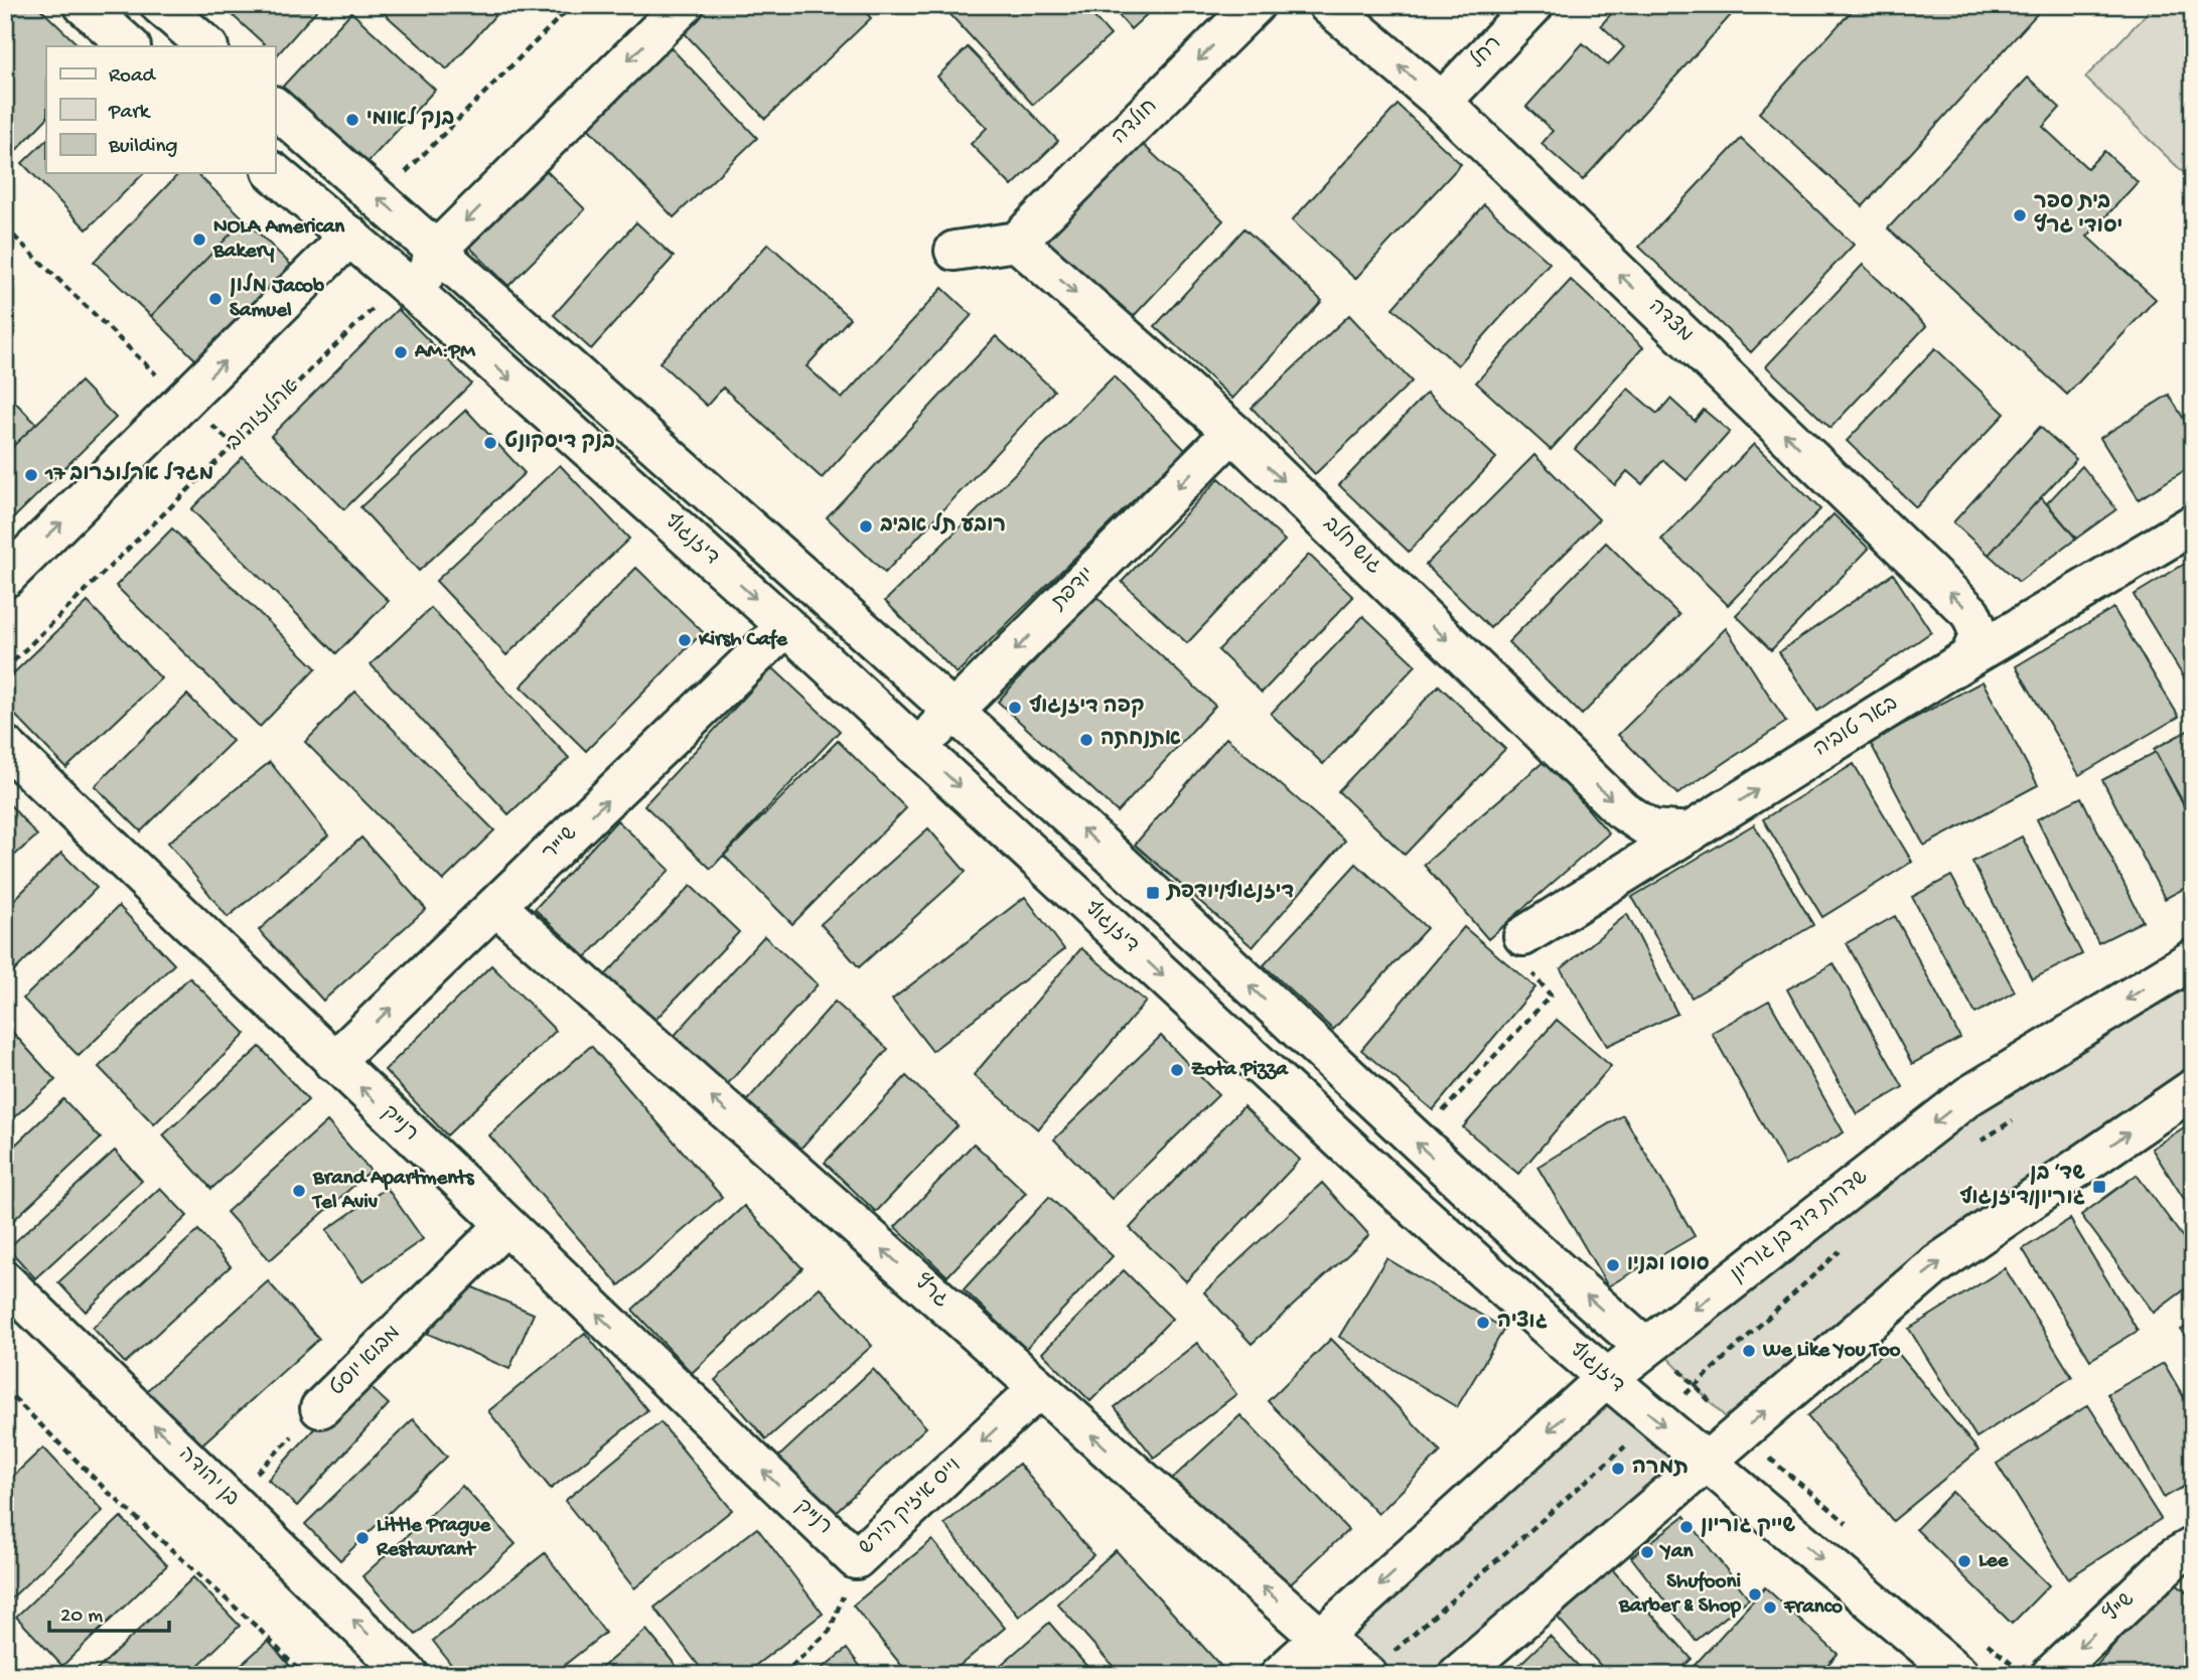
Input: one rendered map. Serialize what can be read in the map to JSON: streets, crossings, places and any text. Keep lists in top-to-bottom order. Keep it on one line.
{"streets":{"street":["רחל","חולדה","מצדה","דיזנגוף","גוש חלב","יודפת","באר טוביה","שי\"ר","רנ\"ק","שדרות דוד בן גוריון","גרץ","מבוא יוסט","בן יהודה","וייס איזיק הירש","ש\"ץ"],"path":["ארלוזורוב"]},"crossings":[["רחל","מצדה"],["חולדה","גוש חלב"],["מצדה","באר טוביה"],["ארלוזורוב","דיזנגוף"],["דיזנגוף","יודפת"],["דיזנגוף","שי\"ר"],["דיזנגוף","שדרות דוד בן גוריון"],["גוש חלב","יודפת"],["גוש חלב","באר טוביה"],["שי\"ר","רנ\"ק"],["שי\"ר","גרץ"],["רנ\"ק","מבוא יוסט"],["רנ\"ק","וייס איזיק הירש"],["שדרות דוד בן גוריון","גרץ"],["גרץ","וייס איזיק הירש"],["מבוא יוסט","בן יהודה"]],"one_way":["חולדה","מצדה","גוש חלב","יודפת","באר טוביה","שי\"ר","רנ\"ק","גרץ","בן יהודה","וייס איזיק הירש","ש\"ץ"],"places":{"other":["בנק לאומי","בית ספר יסודי גרץ","NOLA American Bakery","מלון Jacob Samuel","AM:PM","בנק דיסקונט","מגדל ארלוזרוב 17","רובע תל אביב","Kirsh Cafe","קפה דיזנגוף","אתנחתה","Zota Pizza","Brand Apartments Tel Aviv","סוסו ובניו","גוציה","We Like You Too","תמרה","שייק גוריון","Little Prague Restaurant","Yan","Lee","Shufooni Barber & Shop","Franco"],"transit":["דיזנגוף/יודפת","שד׳ בן גוריון/דיזנגוף"]},"legend":["Road","Park","Building"],"scale_bar":"20 m"}
